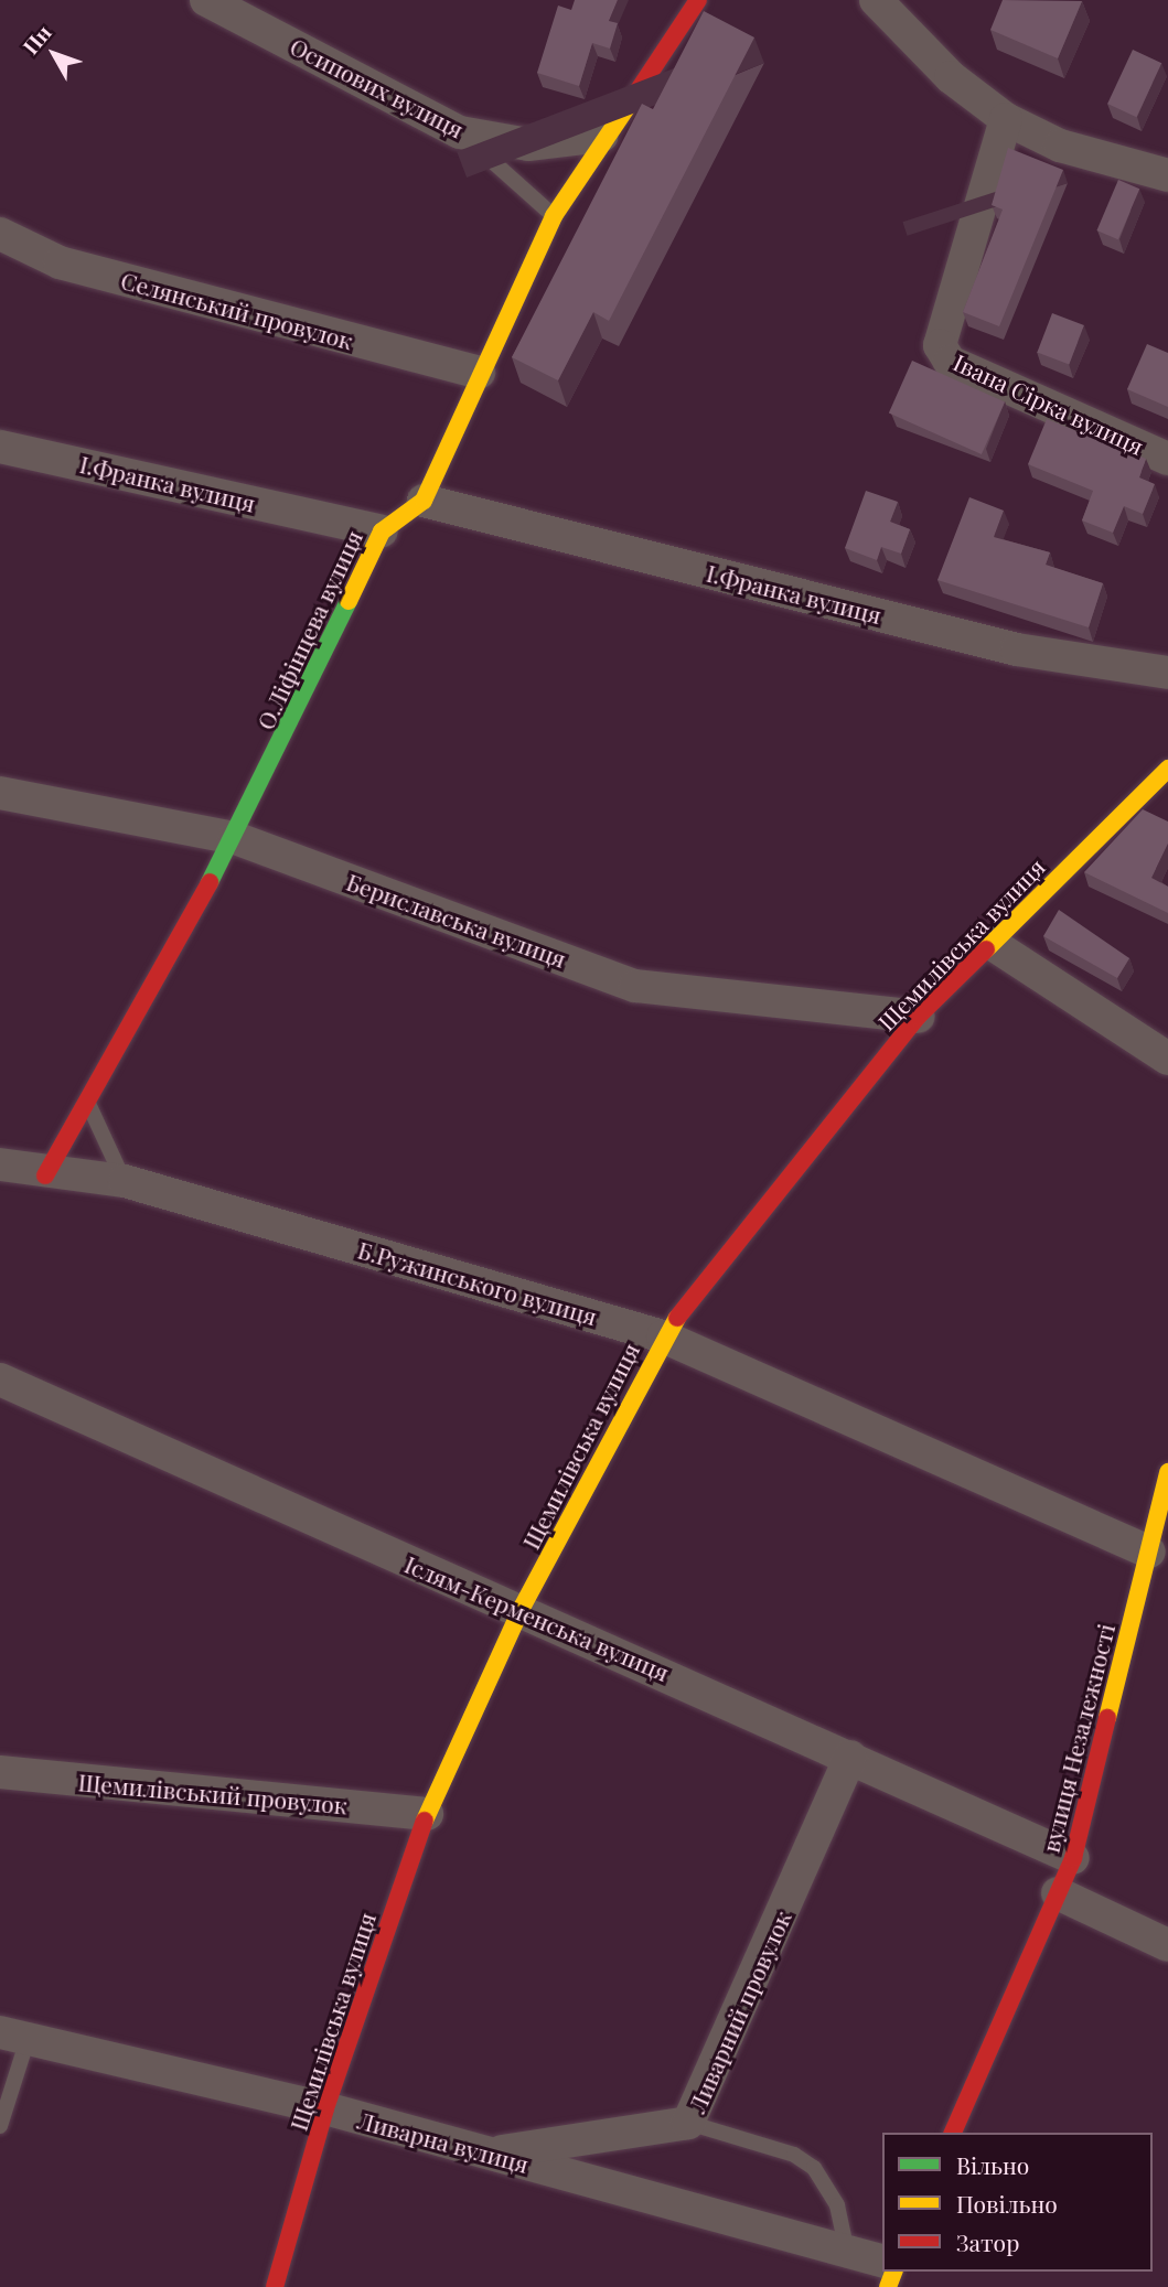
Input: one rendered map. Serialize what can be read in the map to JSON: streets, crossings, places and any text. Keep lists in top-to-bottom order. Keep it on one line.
{"streets":{"street":["Осипових вулиця","Селянський провулок","Івана Сірка вулиця","І.Франка вулиця","О.Ліфінцева вулиця","Бериславська вулиця","Щемилівська вулиця","Б.Ружинського вулиця","Іслям-Керменська вулиця","вулиця Незалежності","Щемилівський провулок","Ливарний провулок","Ливарна вулиця"]},"crossings":[["І.Франка вулиця","О.Ліфінцева вулиця"],["О.Ліфінцева вулиця","Бериславська вулиця"],["О.Ліфінцева вулиця","Б.Ружинського вулиця"],["Бериславська вулиця","Щемилівська вулиця"],["Щемилівська вулиця","Б.Ружинського вулиця"],["Щемилівська вулиця","Іслям-Керменська вулиця"],["Щемилівська вулиця","Щемилівський провулок"],["Щемилівська вулиця","Ливарна вулиця"],["Б.Ружинського вулиця","вулиця Незалежності"],["Іслям-Керменська вулиця","вулиця Незалежності"],["Іслям-Керменська вулиця","Ливарний провулок"],["Ливарний провулок","Ливарна вулиця"]],"legend":["Вільно","Повільно","Затор"],"north":"top left"}
